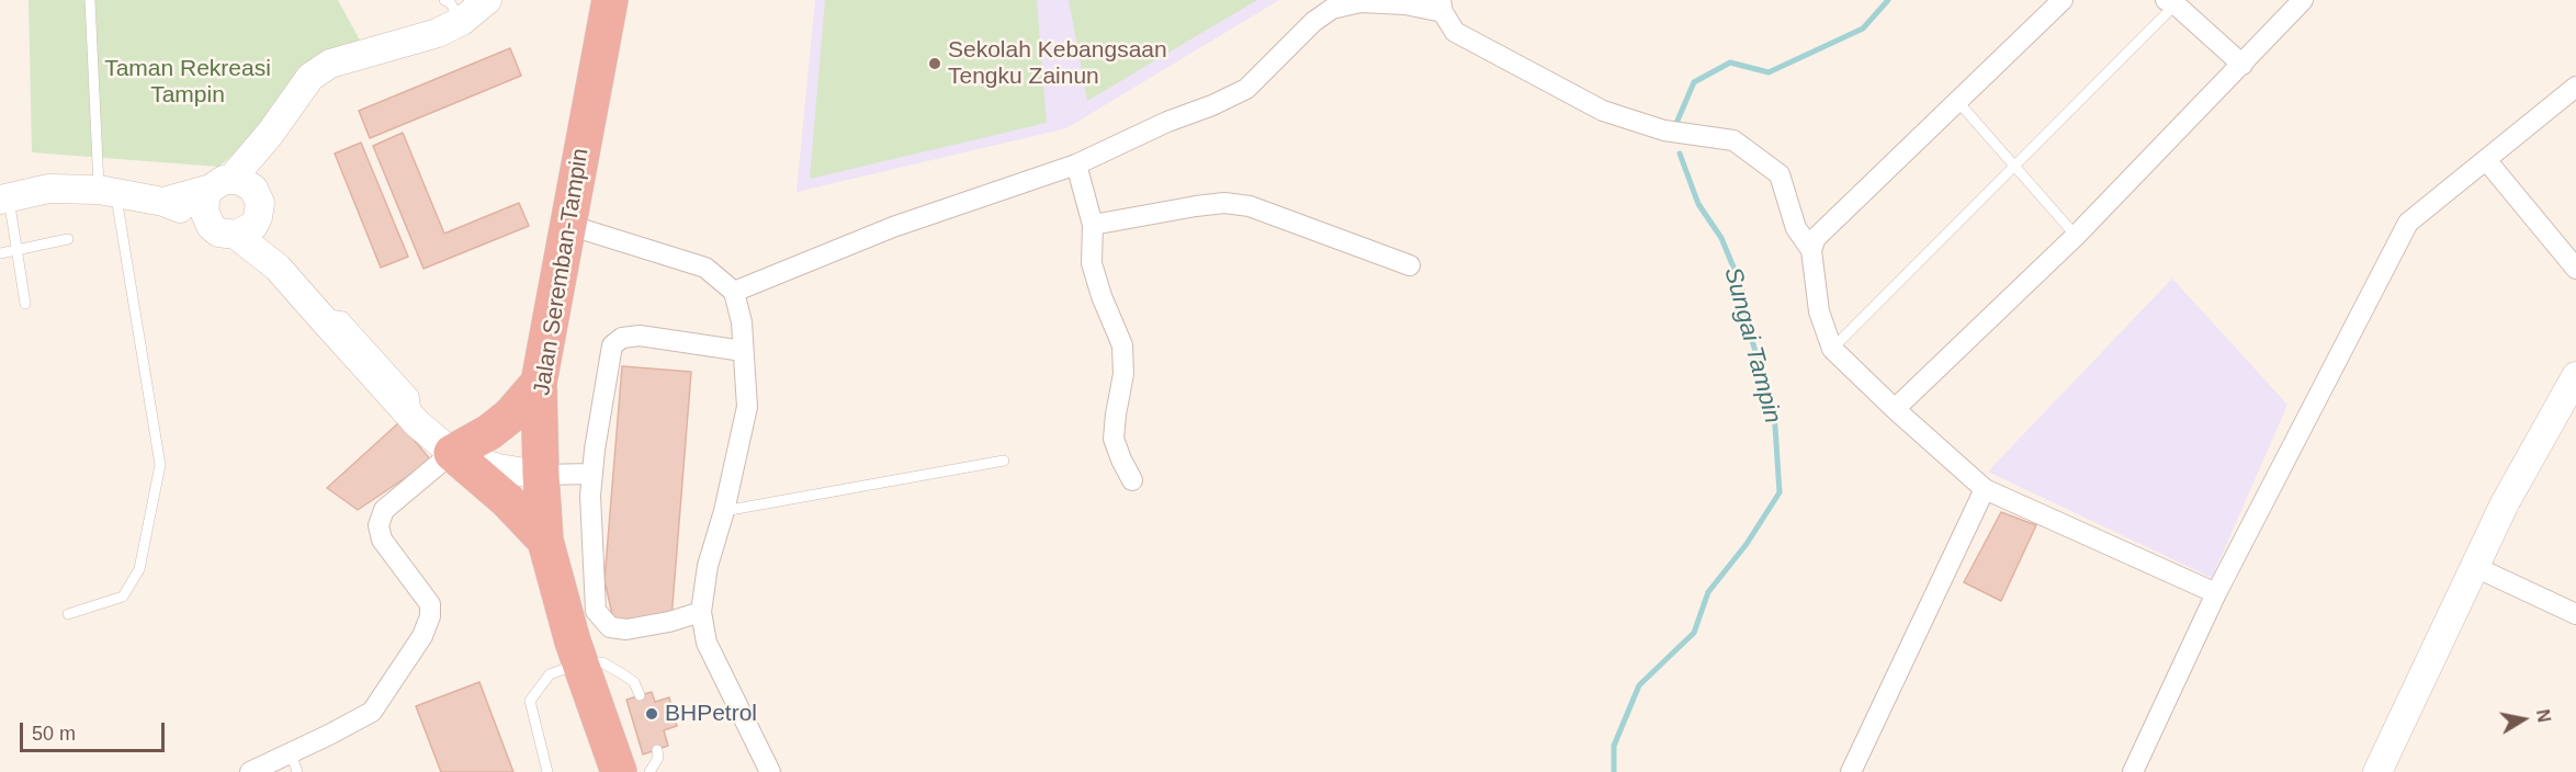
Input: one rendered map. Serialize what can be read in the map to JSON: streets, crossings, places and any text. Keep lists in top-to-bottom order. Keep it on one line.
{"streets":{"highway":["Jalan Seremban-Tampin"]},"water":["Sungai Tampin"],"parks":["Taman Rekreasi Tampin"],"places":["Sekolah Kebangsaan Tengku Zainun","BHPetrol"],"scale_bar":"50 m","north":"right"}
